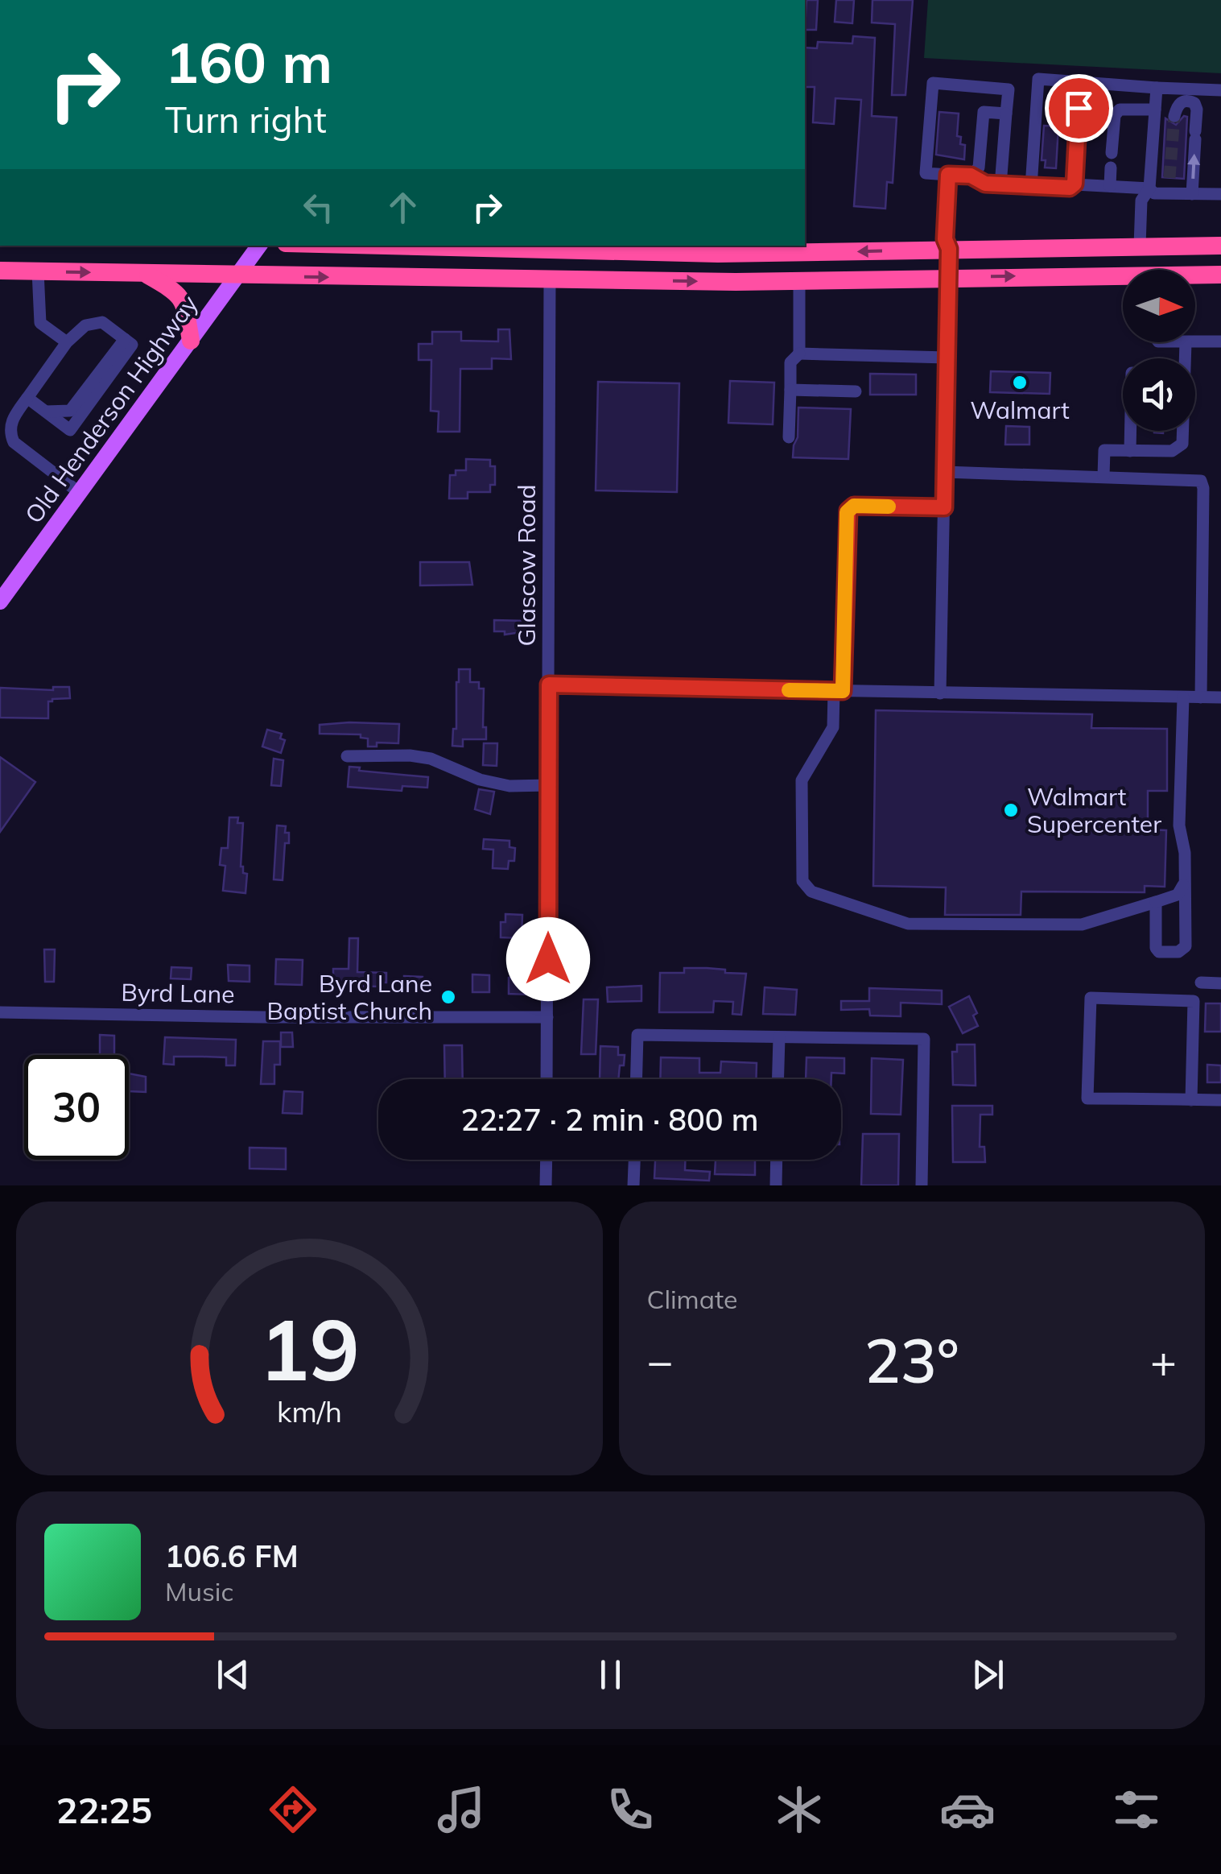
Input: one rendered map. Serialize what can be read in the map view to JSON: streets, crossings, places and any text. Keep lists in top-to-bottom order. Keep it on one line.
{"streets":{"main road":["Old Henderson Highway"],"street":["Glascow Road","Byrd Lane"]},"crossings":[["Glascow Road","Byrd Lane"]],"places":["Walmart","Walmart Supercenter","Byrd Lane Baptist Church"],"north":"right","page":{"turn":["160 m","Turn right"],"limit":"30","trip":"22:27 · 2 min · 800 m","tile":"Climate","heat":["−","23°","+"],"song":["106.6 FM","Music"],"tabs":"22:25","gauge":["19","km/h"]}}
